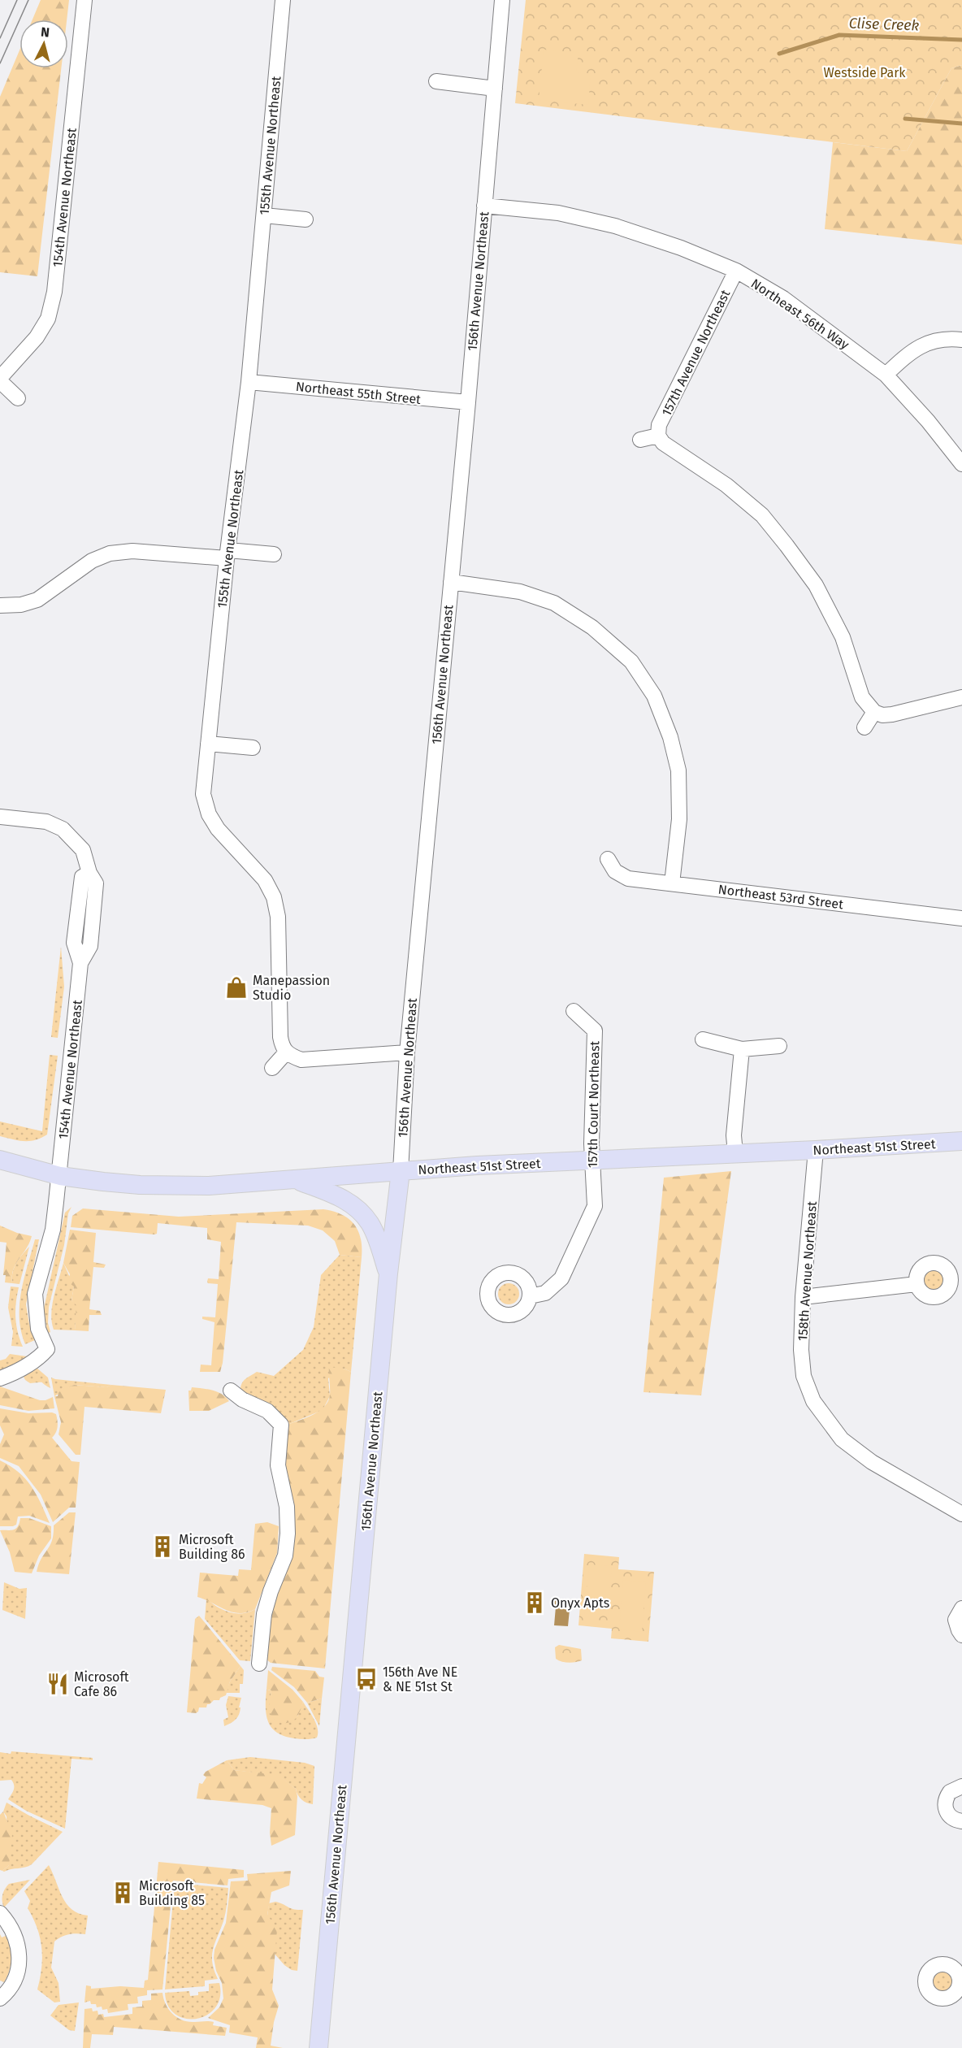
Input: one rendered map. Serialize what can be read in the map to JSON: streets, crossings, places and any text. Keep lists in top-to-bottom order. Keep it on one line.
{"streets":{"main road":["156th Avenue Northeast","Northeast 51st Street"],"street":["155th Avenue Northeast","154th Avenue Northeast","Northeast 56th Way","157th Avenue Northeast","Northeast 55th Street","Northeast 53rd Street","157th Court Northeast","158th Avenue Northeast"]},"crossings":[["155th Avenue Northeast","Northeast 55th Street"],["154th Avenue Northeast","Northeast 51st Street"],["156th Avenue Northeast","Northeast 56th Way"],["156th Avenue Northeast","Northeast 55th Street"],["156th Avenue Northeast","Northeast 51st Street"],["Northeast 56th Way","157th Avenue Northeast"],["157th Court Northeast","Northeast 51st Street"],["Northeast 51st Street","158th Avenue Northeast"]],"water":["Clise Creek"],"parks":["Westside Park"],"places":{"shop":["Manepassion Studio"],"building":["Microsoft Building 86","Onyx Apts","Microsoft Building 85"],"bus stop":["156th Ave NE & NE 51st St"],"restaurant":["Microsoft Cafe 86"]},"north":"top"}
